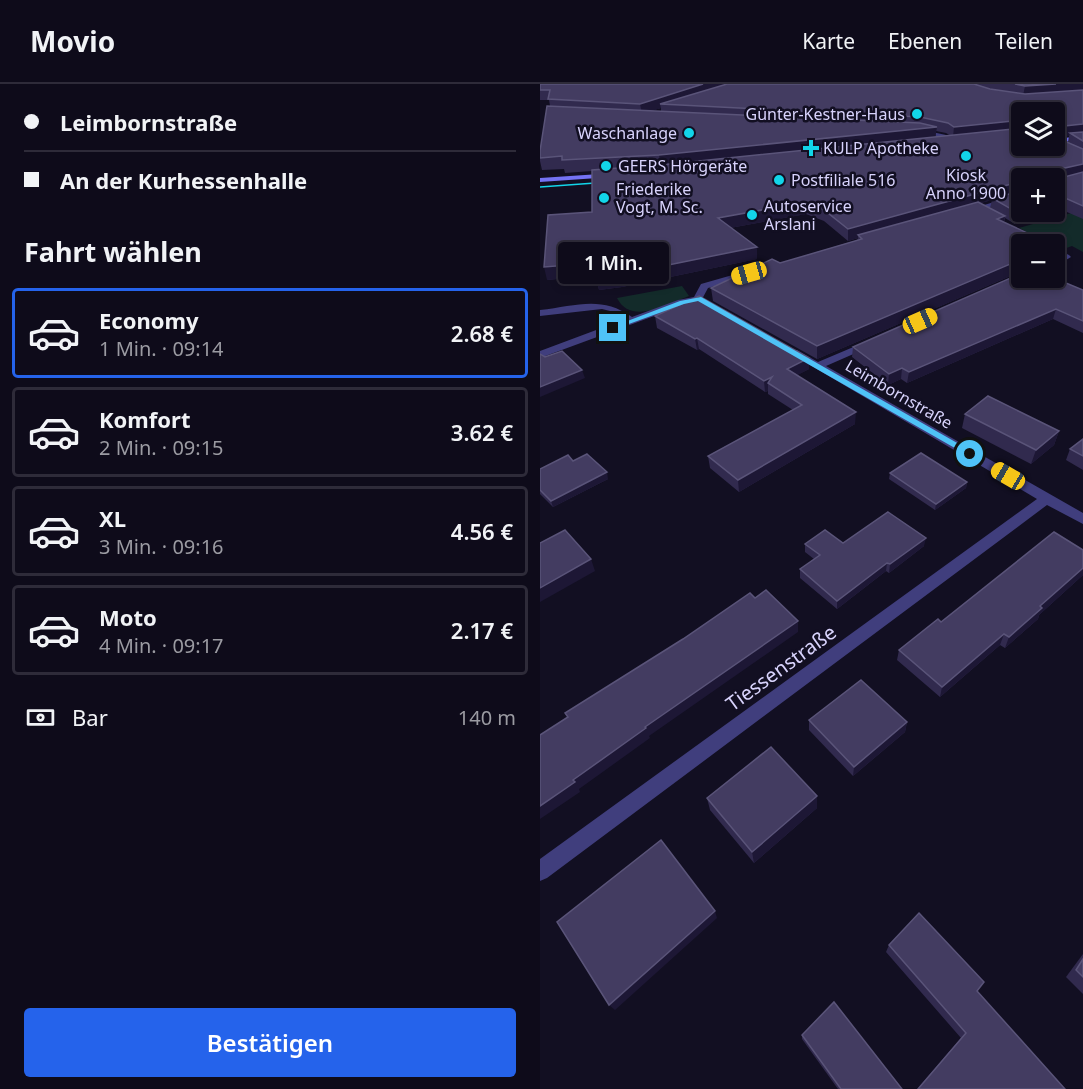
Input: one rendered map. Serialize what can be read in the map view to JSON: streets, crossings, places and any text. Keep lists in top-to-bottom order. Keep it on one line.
{"streets":{"street":["Leimbornstraße","Tiessenstraße"]},"crossings":[["Leimbornstraße","Tiessenstraße"]],"places":{"other":["Günter-Kestner-Haus","Waschanlage","Kiosk Anno 1900","GEERS Hörgeräte","Postfiliale 516","Friederike Vogt, M. Sc.","Autoservice Arslani"],"health":["KULP Apotheke"]},"page":{"header":"Movio","nav":["Karte","Ebenen","Teilen"],"banner":["Leimbornstraße","An der Kurhessenhalle"],"map_buttons":["+","−"],"heading":"Fahrt wählen","bubble":"1 Min.","list":[{"name":"Economy","note":"1 Min. · 09:14","value":"2.68 €"},{"name":"Komfort","note":"2 Min. · 09:15","value":"3.62 €"},{"name":"XL","note":"3 Min. · 09:16","value":"4.56 €"},{"name":"Moto","note":"4 Min. · 09:17","value":"2.17 €"}],"pay":["Bar","140 m"],"buttons":"Bestätigen"}}
